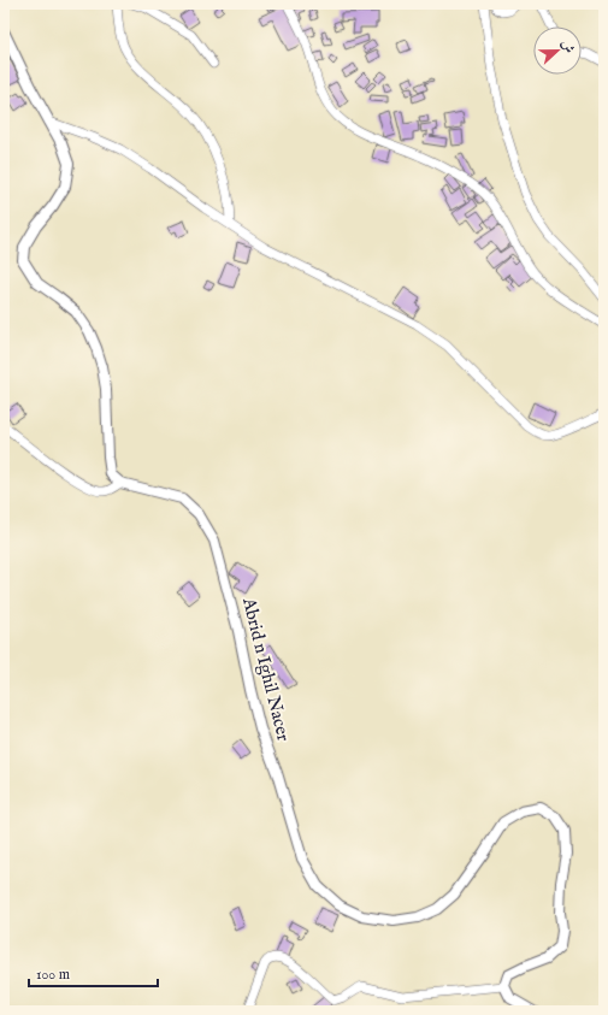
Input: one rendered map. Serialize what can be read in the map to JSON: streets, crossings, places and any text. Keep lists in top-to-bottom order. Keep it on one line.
{"streets":{"street":["Abrid n Ighil Nacer"]},"scale_bar":"100 m","north":"right"}
